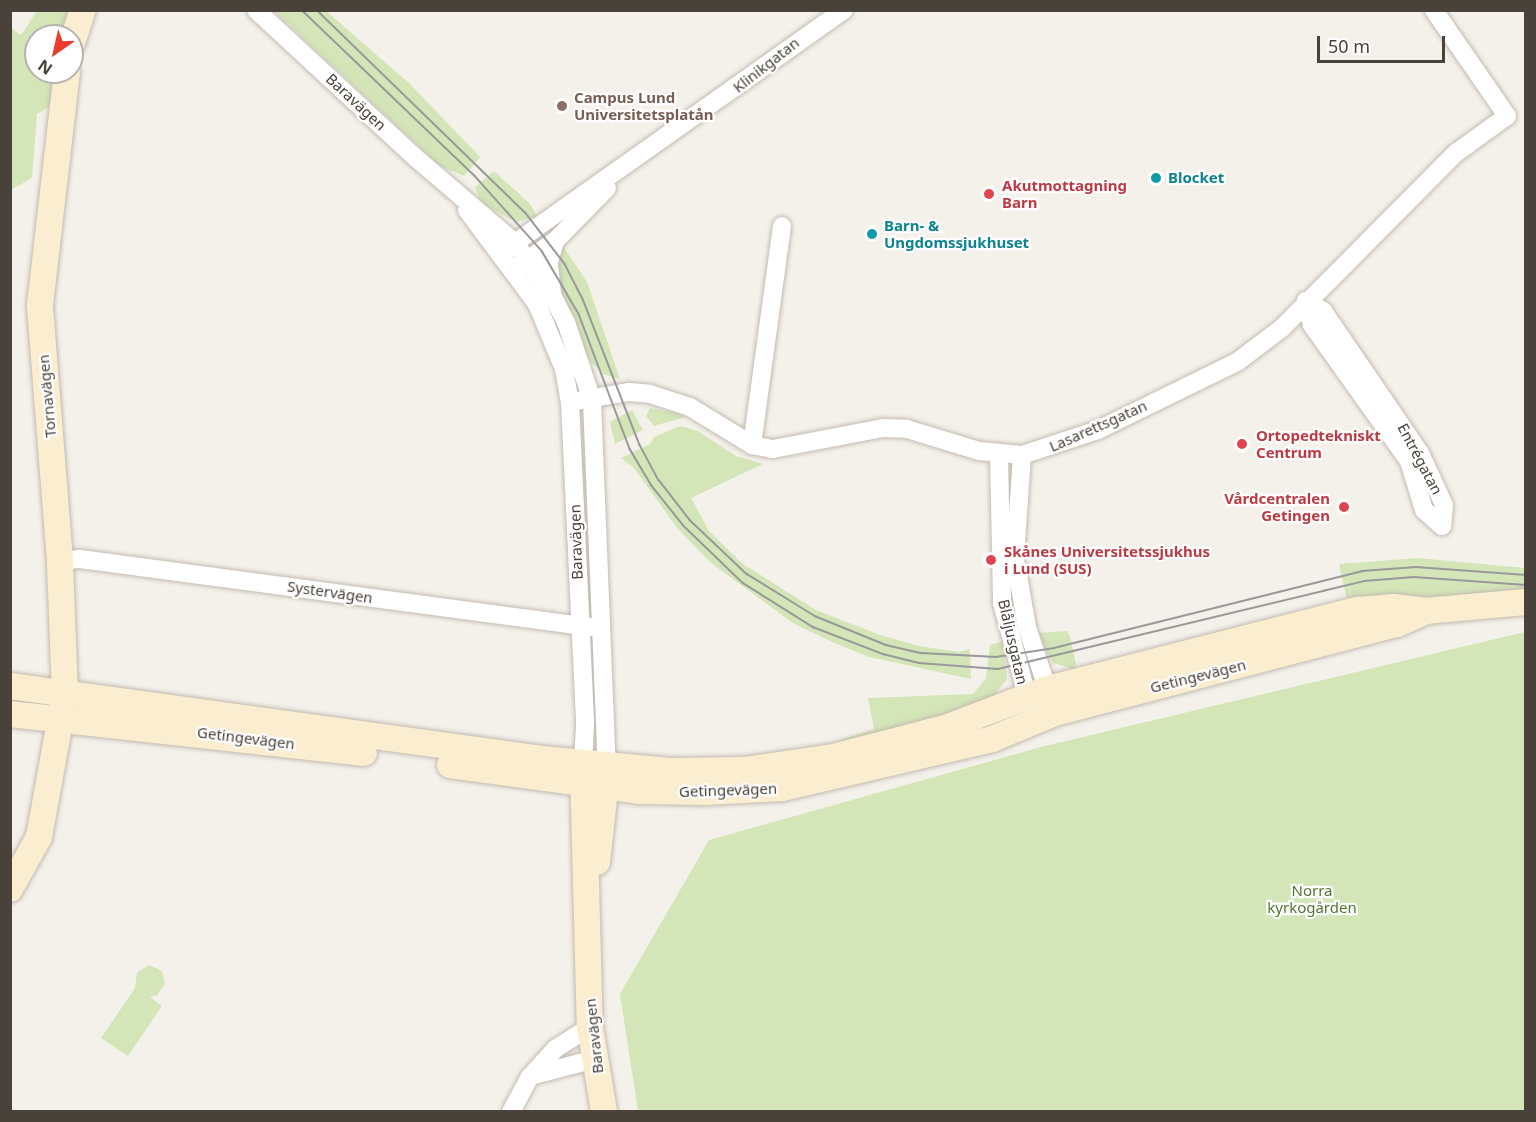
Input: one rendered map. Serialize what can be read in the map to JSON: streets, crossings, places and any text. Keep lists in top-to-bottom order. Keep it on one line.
{"streets":{"main road":["Baravägen","Tornavägen","Getingevägen"],"street":["Klinikgatan","Lasarettsgatan","Entrégatan","Systervägen","Blåljusgatan"]},"crossings":[["Klinikgatan","Baravägen"],["Baravägen","Lasarettsgatan"],["Baravägen","Systervägen"],["Baravägen","Getingevägen"],["Tornavägen","Systervägen"],["Tornavägen","Getingevägen"],["Lasarettsgatan","Entrégatan"],["Lasarettsgatan","Blåljusgatan"],["Blåljusgatan","Getingevägen"]],"parks":["Norra kyrkogården"],"places":["Campus Lund Universitetsplatån","Blocket","Akutmottagning Barn","Barn- & Ungdomssjukhuset","Ortopedtekniskt Centrum","Vårdcentralen Getingen","Skånes Universitetssjukhus i Lund (SUS)"],"scale_bar":"50 m","north":"bottom left"}
